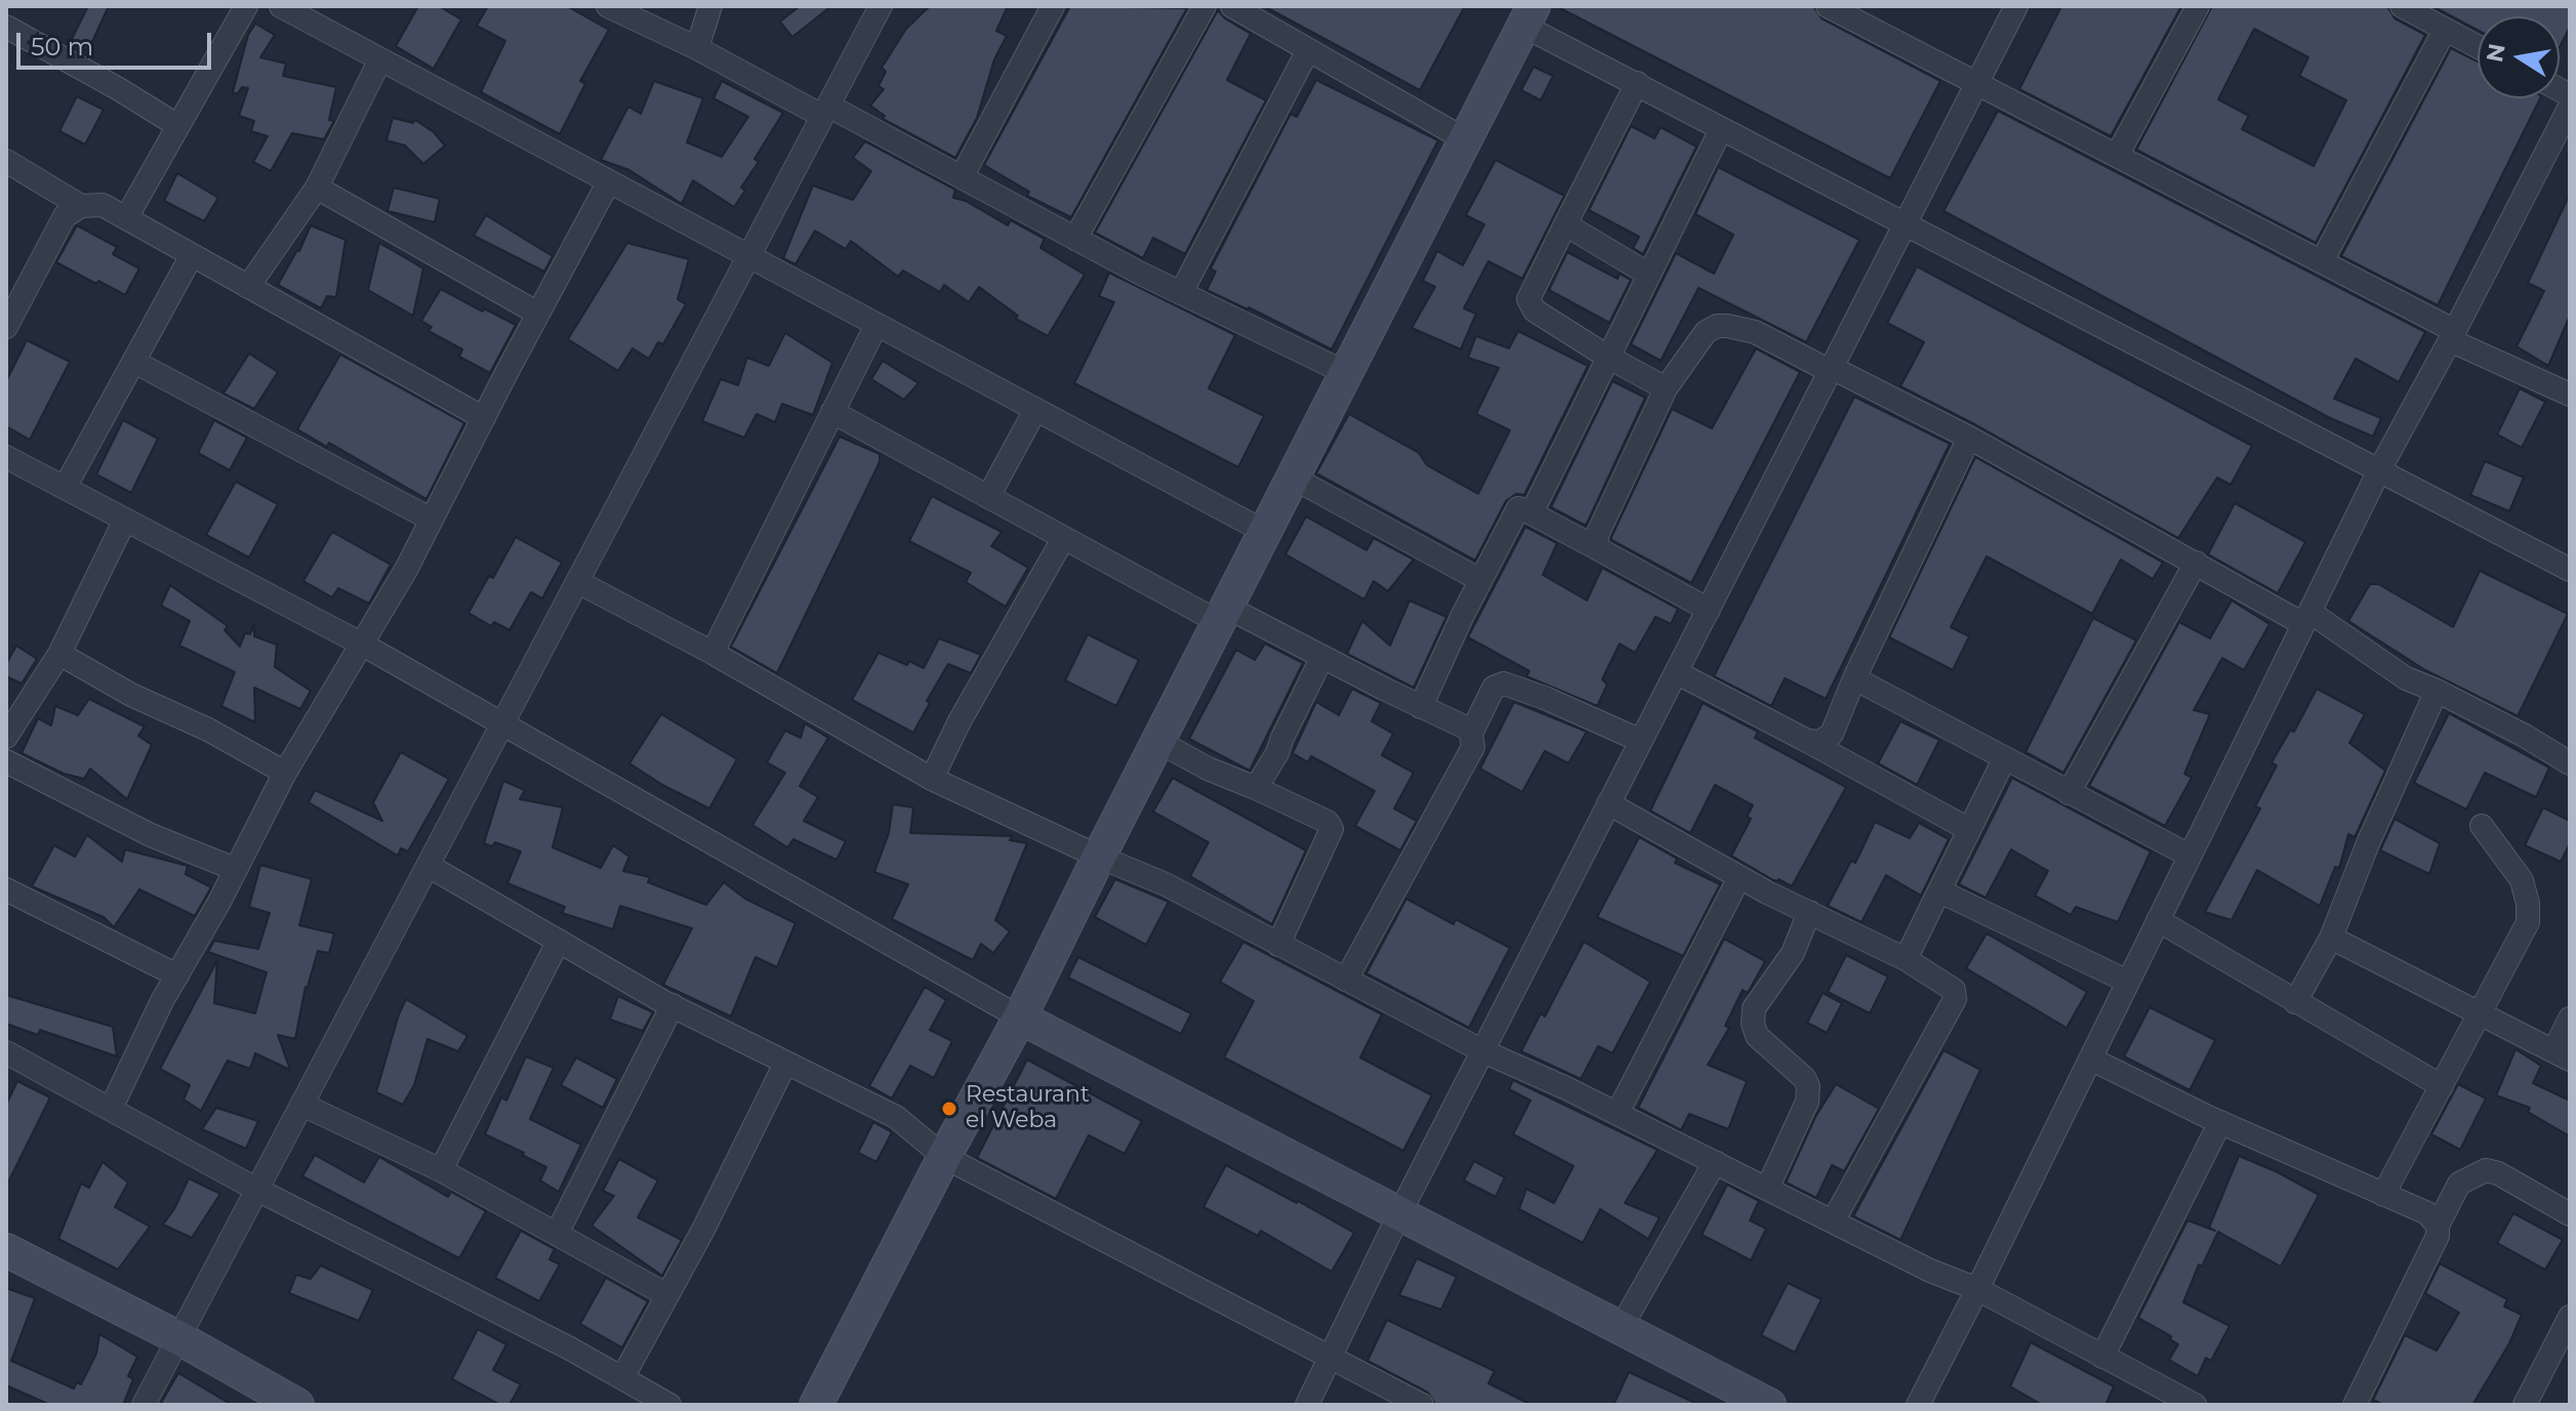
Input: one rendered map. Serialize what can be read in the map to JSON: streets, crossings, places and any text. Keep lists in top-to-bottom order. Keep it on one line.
{"places":["Restaurant el Weba"],"scale_bar":"50 m","north":"left"}
